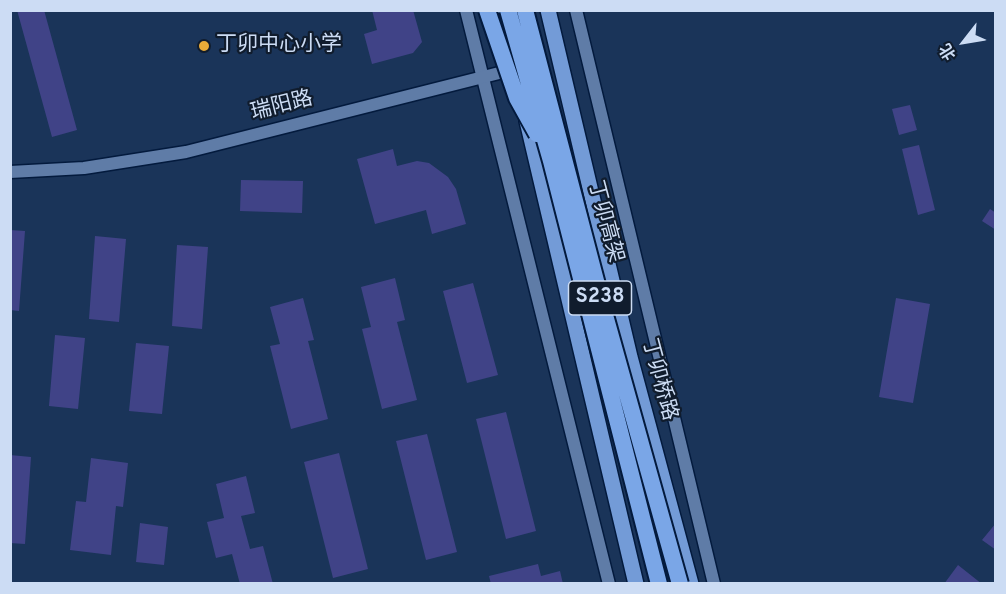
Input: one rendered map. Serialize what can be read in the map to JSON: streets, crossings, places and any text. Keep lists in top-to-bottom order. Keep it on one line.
{"streets":{"highway":["丁卯高架","S238"],"main road":["丁卯桥路"],"street":["瑞阳路"]},"crossings":[["瑞阳路","S238"],["瑞阳路","丁卯桥路"]],"places":["丁卯中心小学"],"north":"bottom left"}
